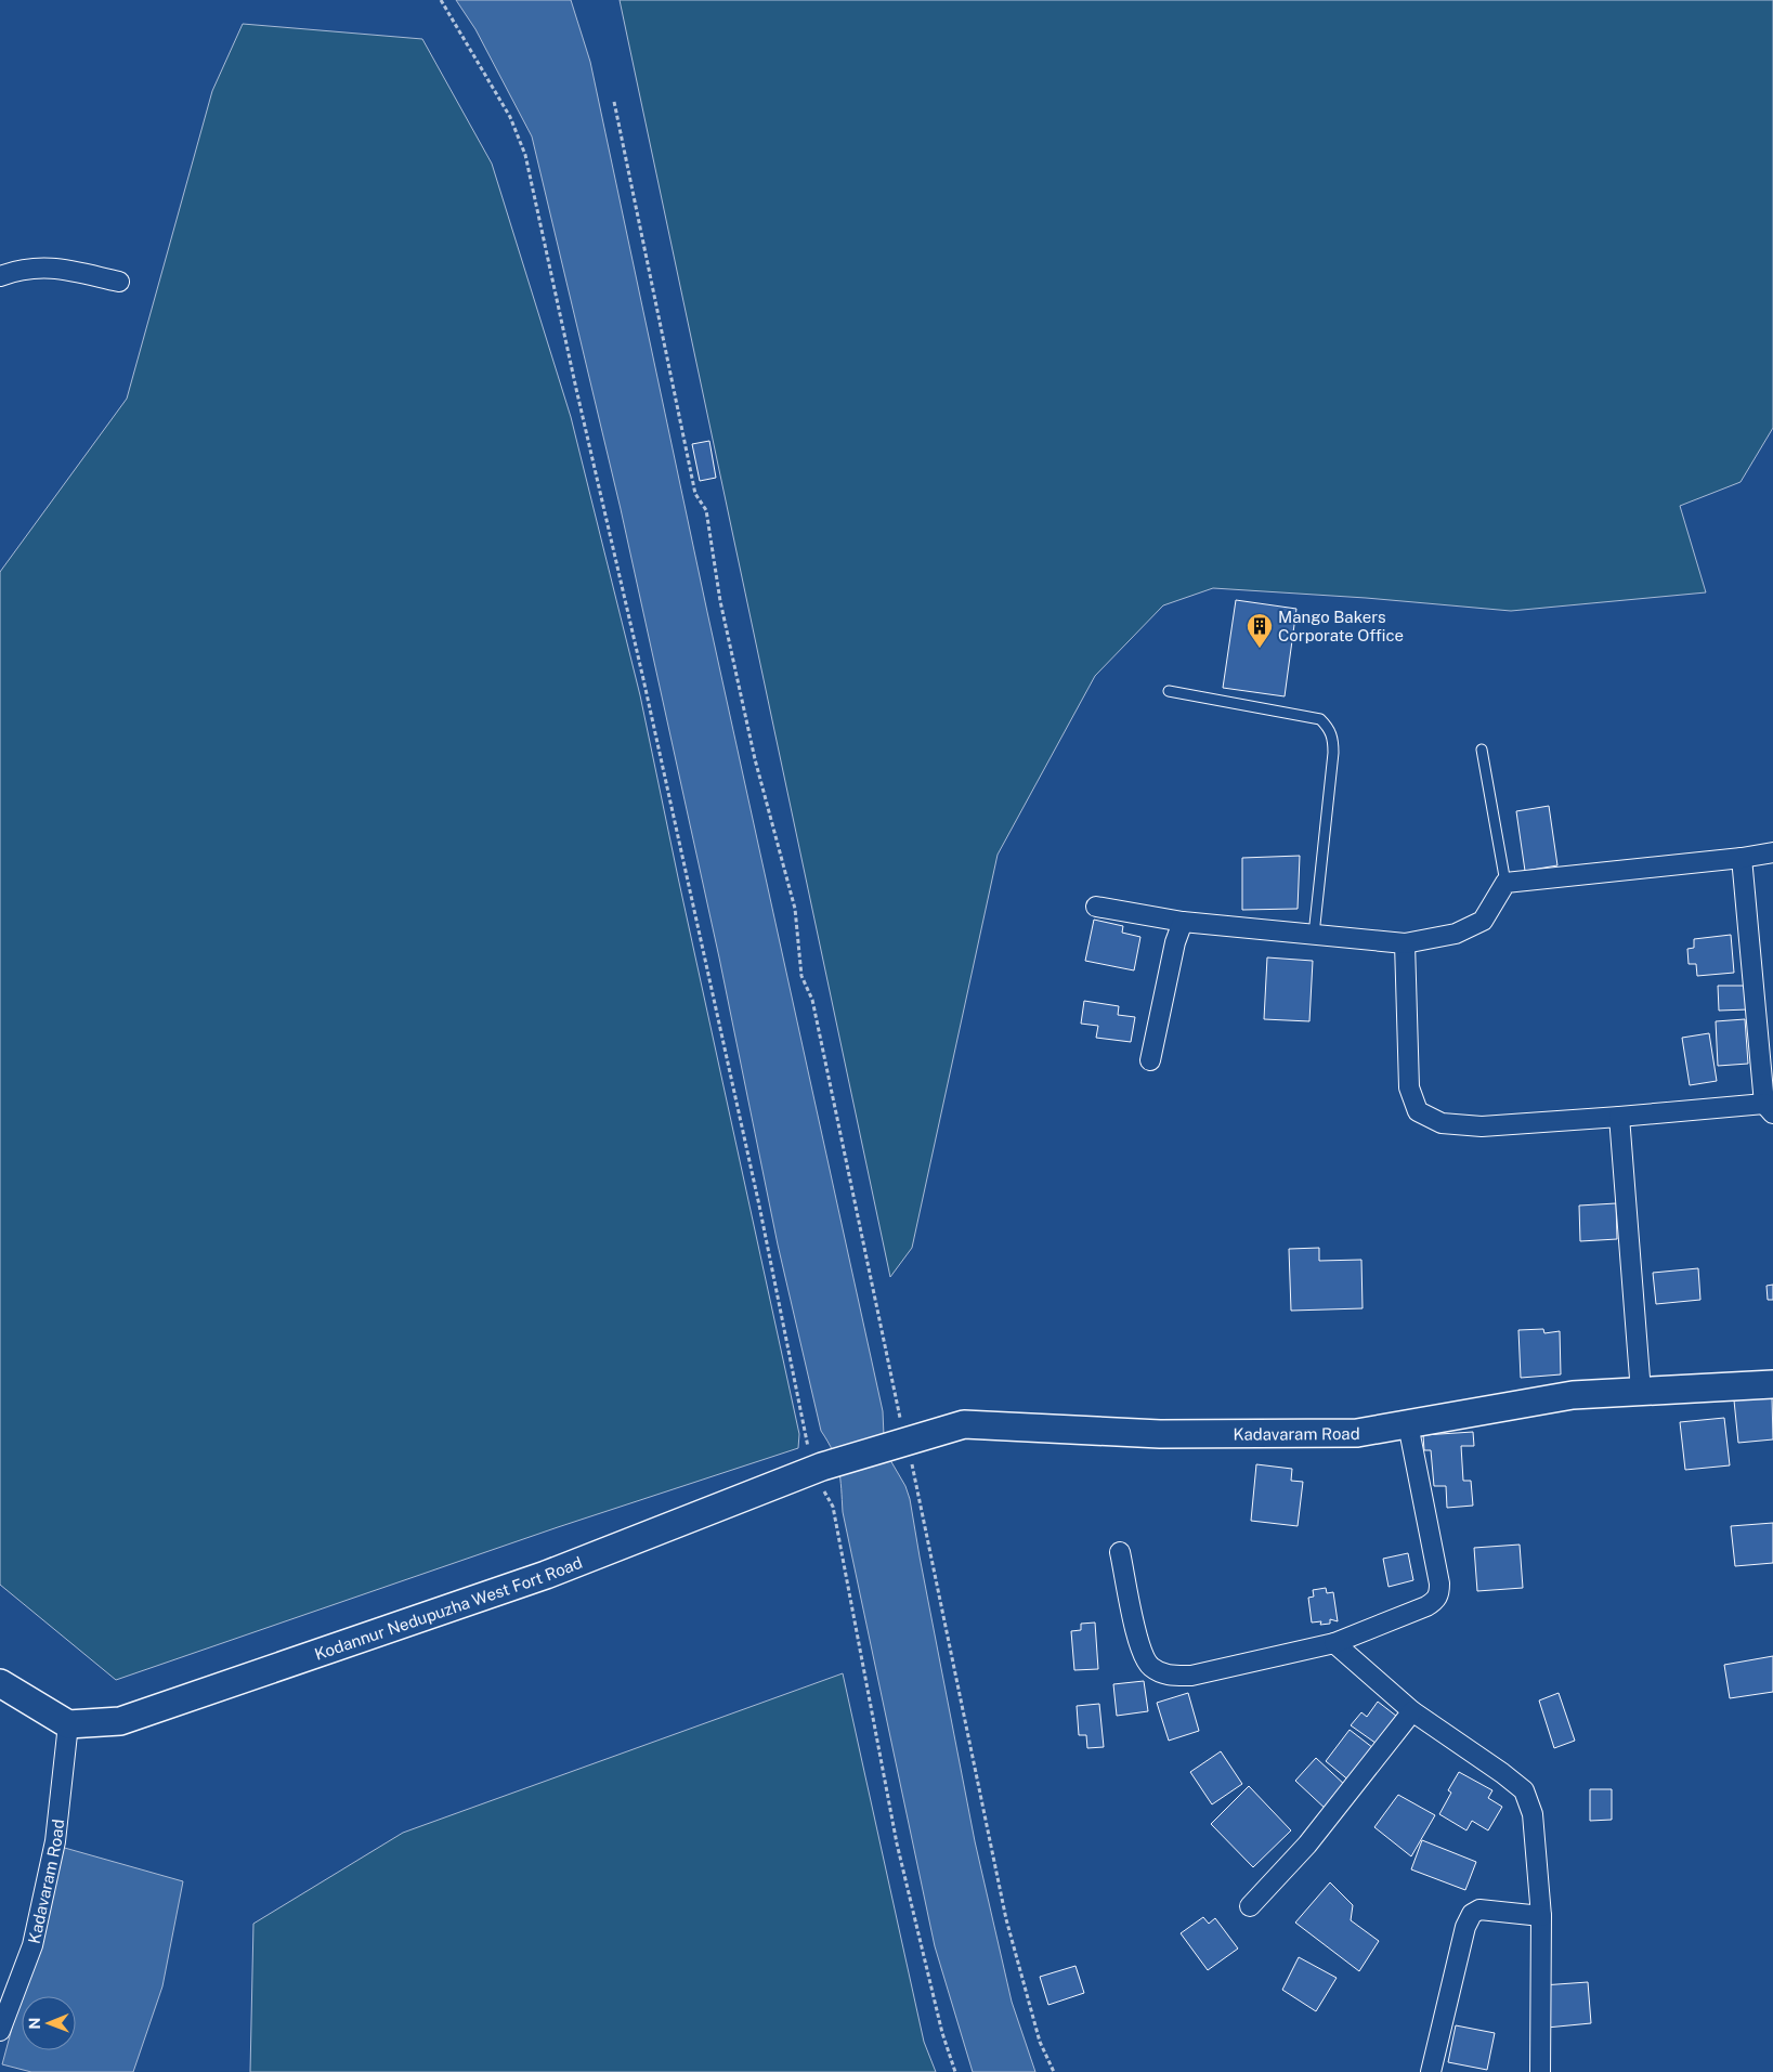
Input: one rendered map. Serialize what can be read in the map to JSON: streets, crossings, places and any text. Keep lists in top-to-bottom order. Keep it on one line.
{"streets":{"main road":["Kadavaram Road","Kodannur Nedupuzha West Fort Road"]},"crossings":[["Kadavaram Road","Kodannur Nedupuzha West Fort Road"]],"places":{"building":["Mango Bakers Corporate Office"]},"north":"left"}
